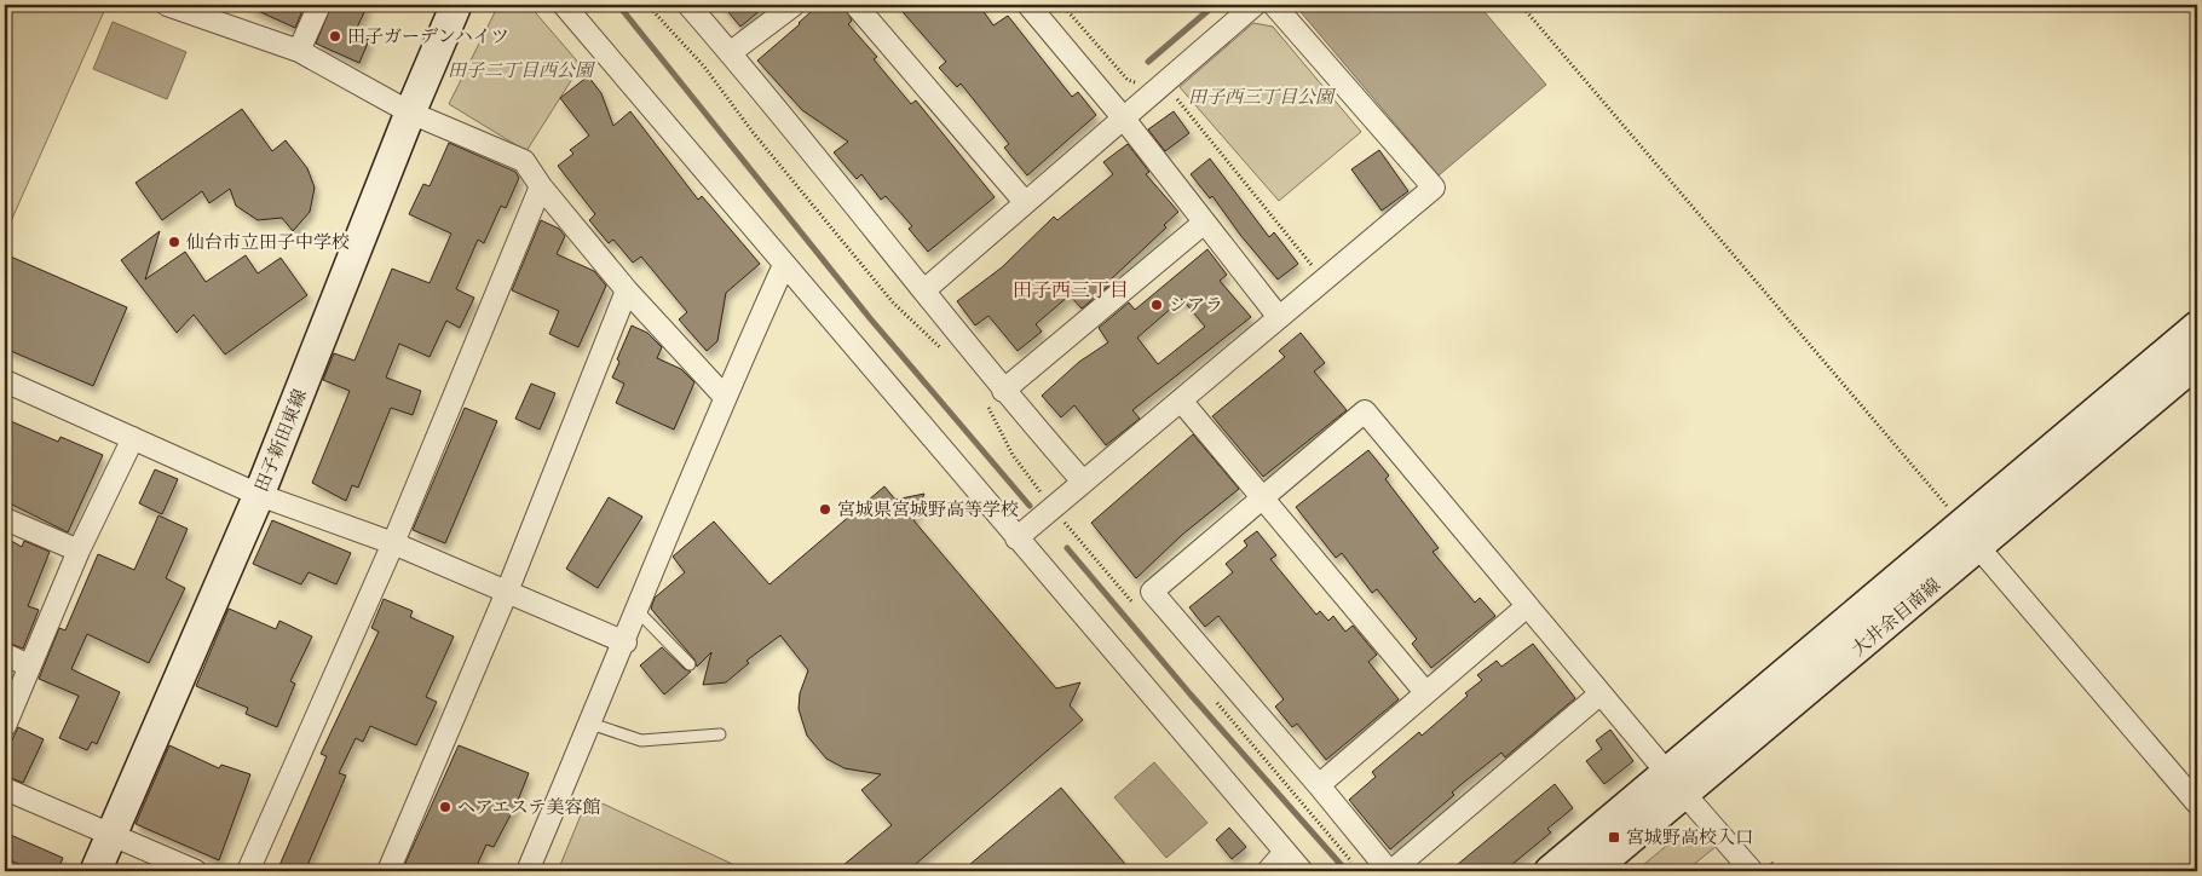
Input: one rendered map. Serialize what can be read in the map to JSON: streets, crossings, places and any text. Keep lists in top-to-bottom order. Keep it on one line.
{"streets":{"street":["田子新田東線"]},"districts":["田子西三丁目"],"parks":["田子二丁目西公園","田子西三丁目公園"],"places":{"other":["田子ガーデンハイツ","仙台市立田子中学校","シアラ","宮城県宮城野高等学校","ヘアエステ美容館"],"transit":["宮城野高校入口"]}}
